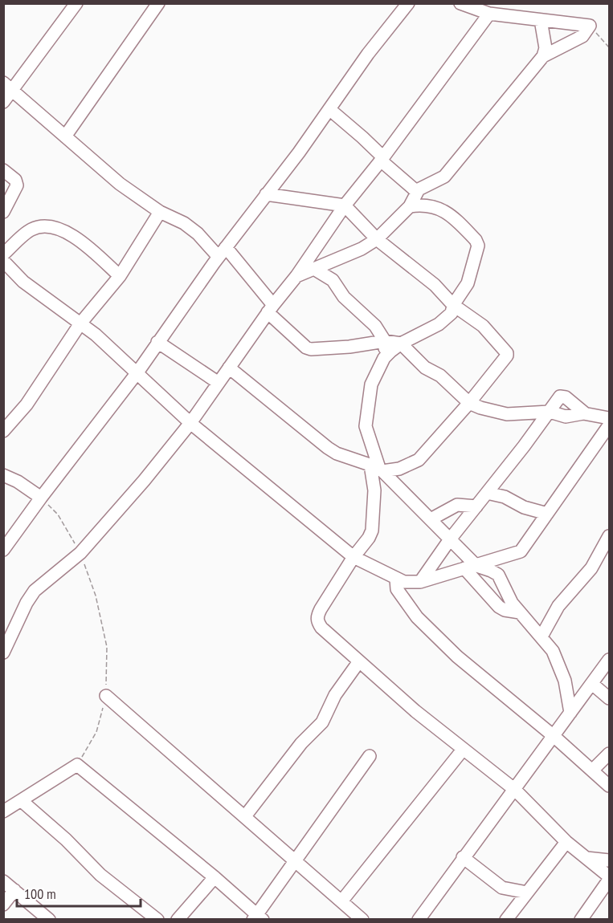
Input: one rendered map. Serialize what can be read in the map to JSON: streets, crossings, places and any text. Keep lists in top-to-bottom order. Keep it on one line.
{"scale_bar":"100 m"}
